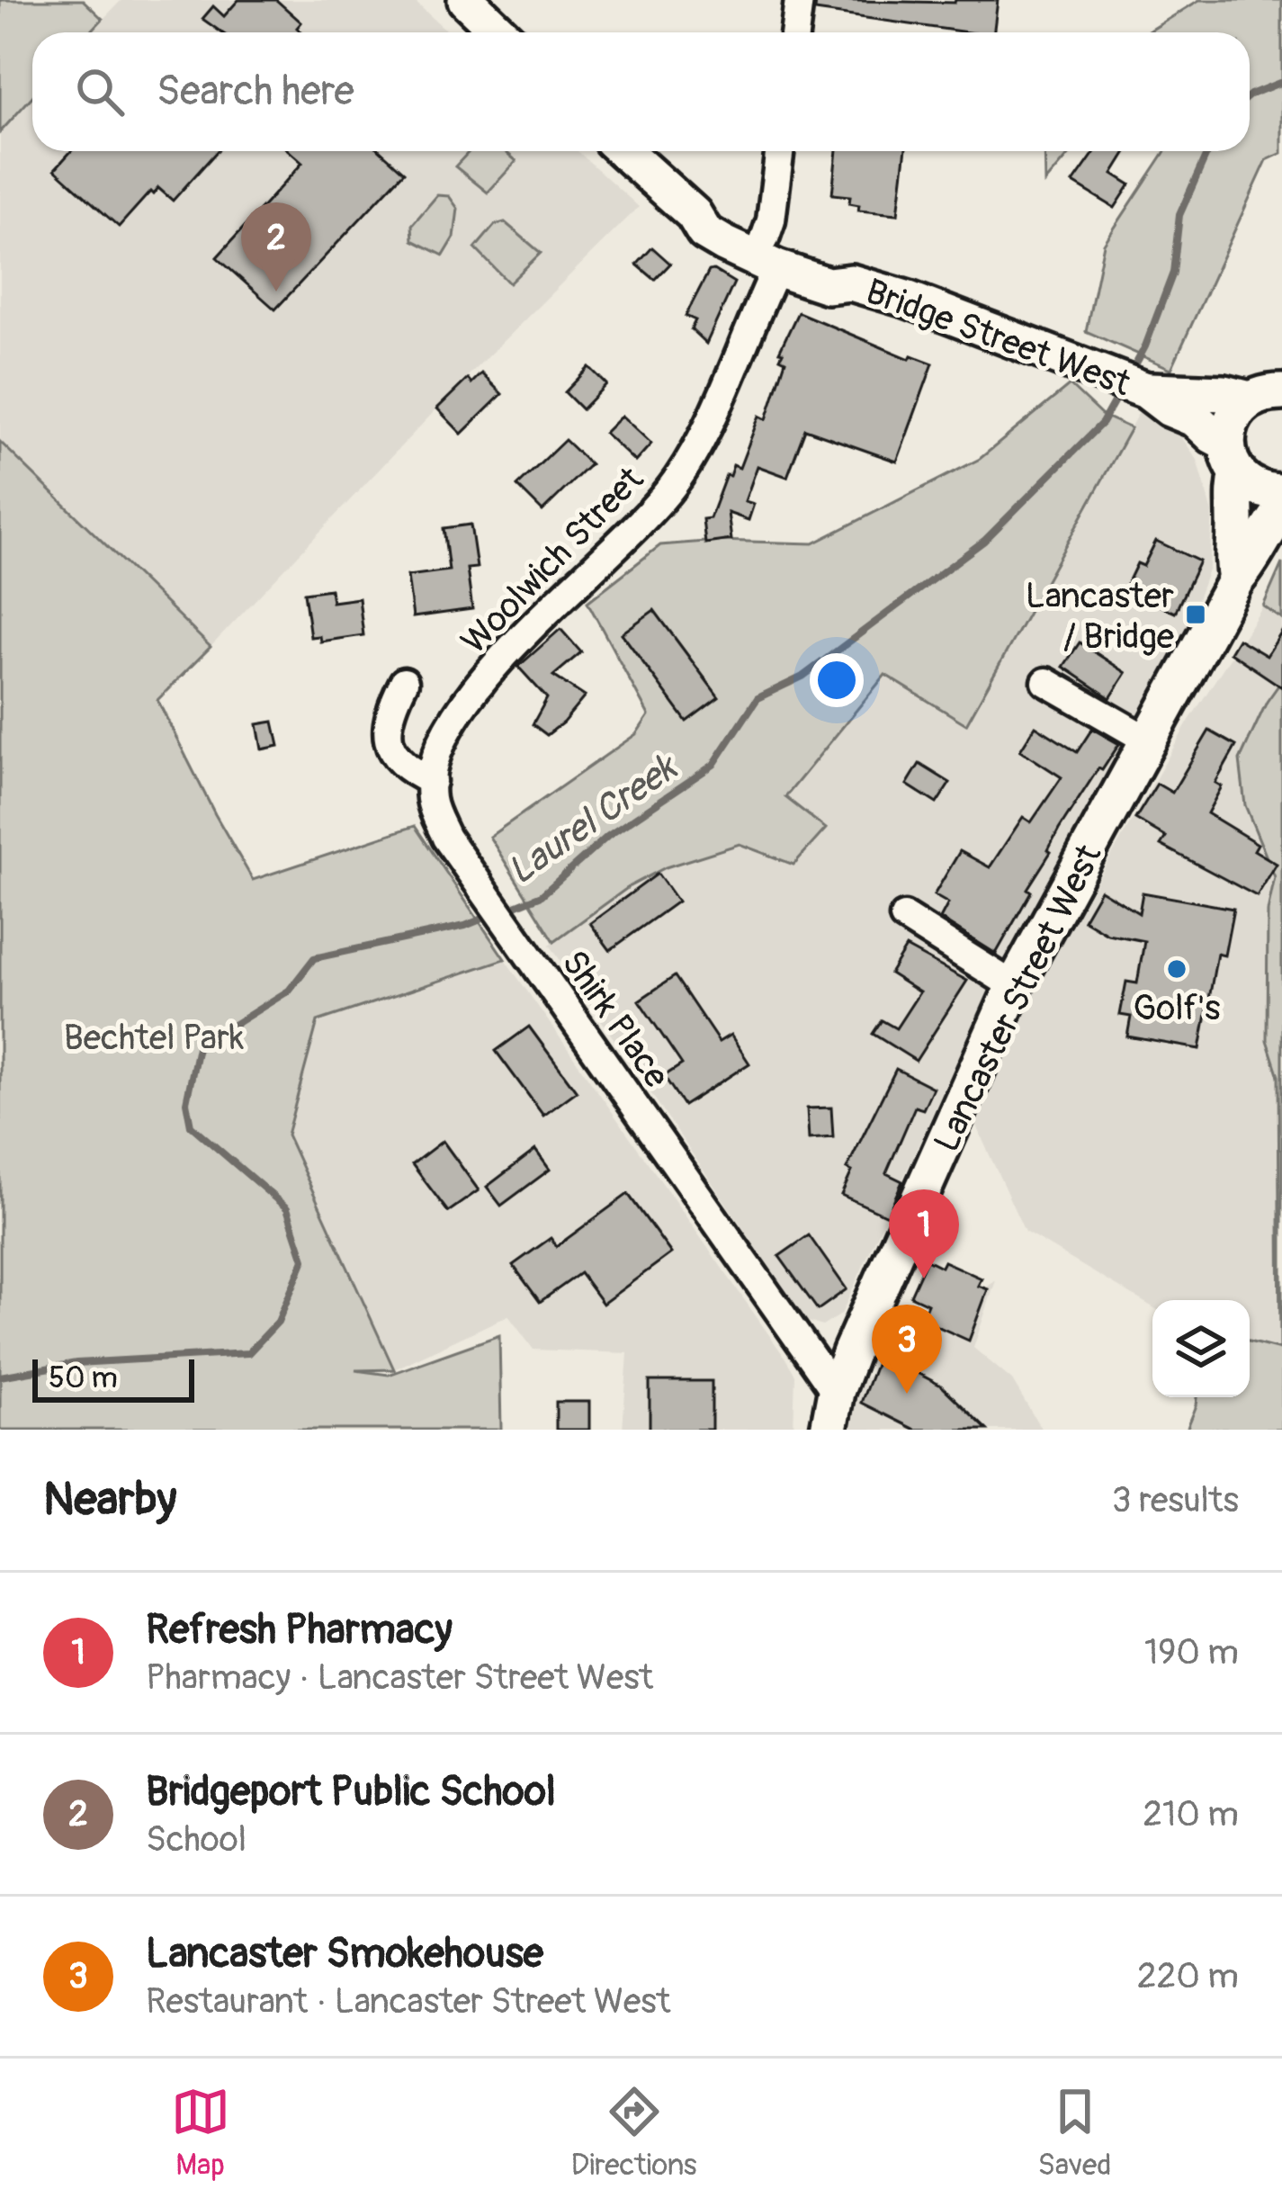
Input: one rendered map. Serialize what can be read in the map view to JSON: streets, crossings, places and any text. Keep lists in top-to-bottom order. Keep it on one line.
{"streets":{"main road":["Bridge Street West","Lancaster Street West"],"street":["Woolwich Street","Shirk Place"]},"crossings":[["Bridge Street West","Woolwich Street"],["Bridge Street West","Lancaster Street West"],["Woolwich Street","Shirk Place"],["Lancaster Street West","Shirk Place"]],"water":["Laurel Creek"],"parks":["Bechtel Park"],"places":{"transit":["Lancaster / Bridge"],"other":["Golf's"]},"scale_bar":"50 m","page":{"search":"Search here","pins":["2","1","3"],"scale":"50 m","heading":["Nearby","3 results"],"list":[{"mark":"1","name":"Refresh Pharmacy","note":"Pharmacy · Lancaster Street West","value":"190 m"},{"mark":"2","name":"Bridgeport Public School","note":"School","value":"210 m"},{"mark":"3","name":"Lancaster Smokehouse","note":"Restaurant · Lancaster Street West","value":"220 m"}],"nav":["Map","Directions","Saved"]}}
